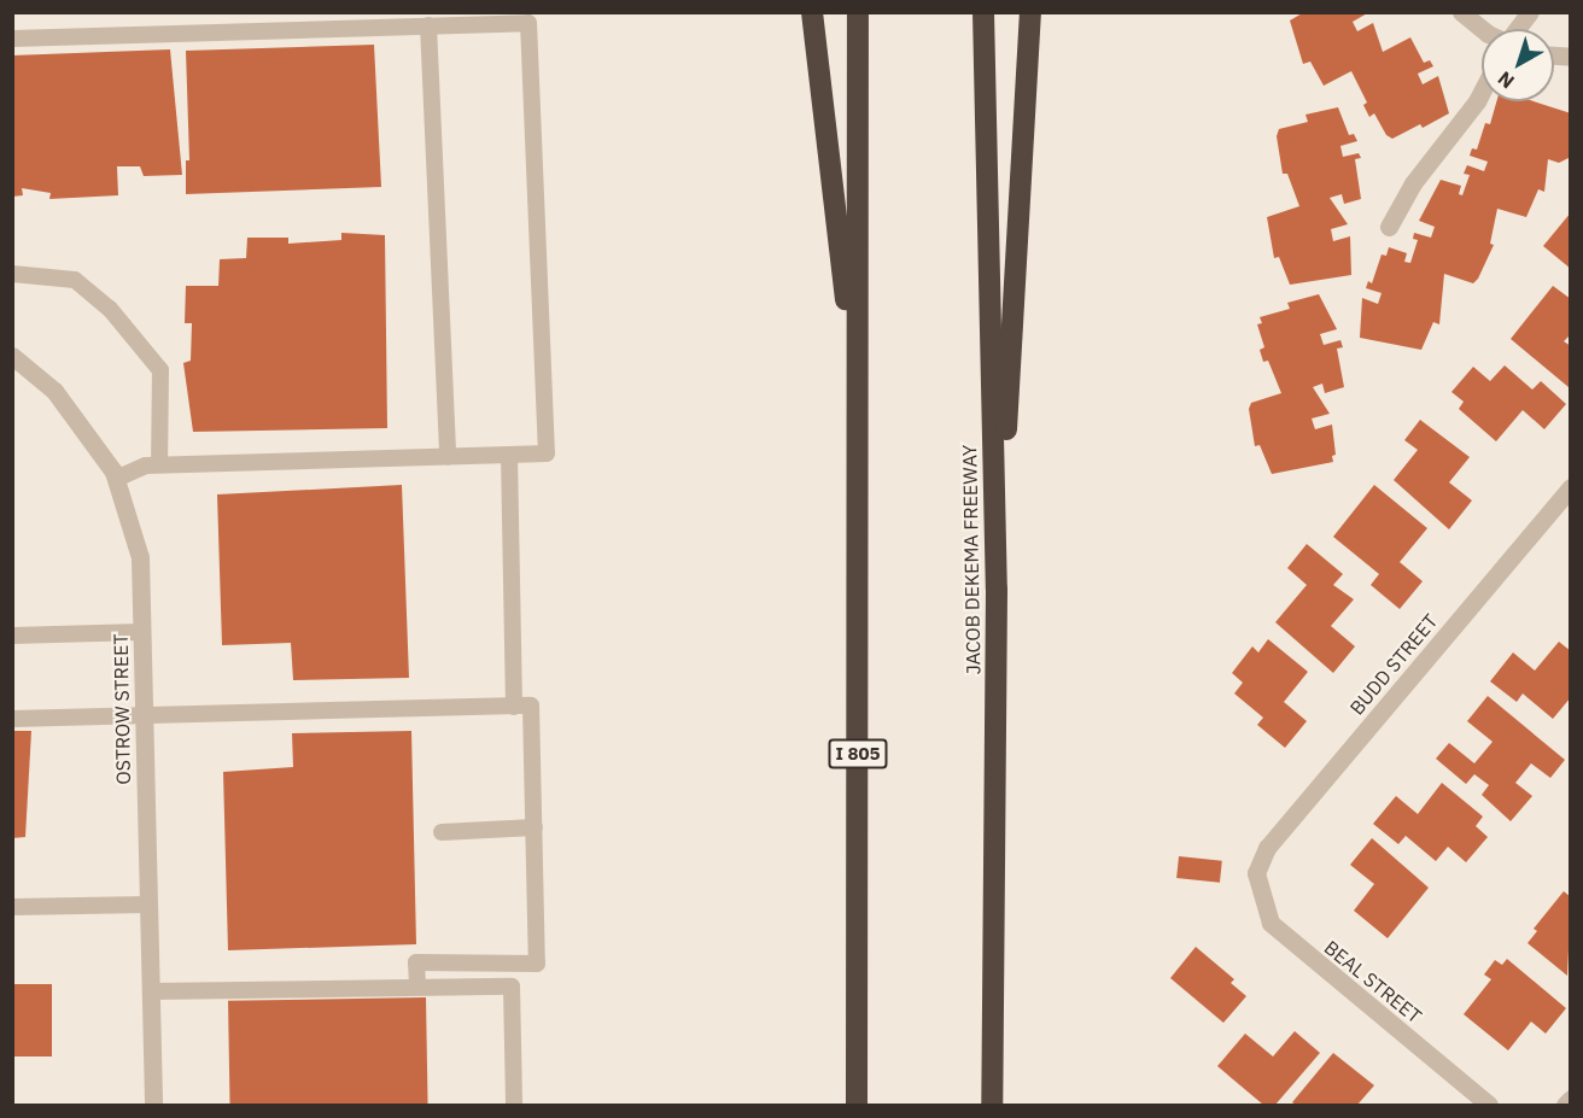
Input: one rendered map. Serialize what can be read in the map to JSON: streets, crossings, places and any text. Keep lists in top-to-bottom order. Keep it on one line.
{"streets":{"highway":["JACOB DEKEMA FREEWAY","I 805"],"street":["BUDD STREET","OSTROW STREET","BEAL STREET"]},"crossings":[["BUDD STREET","BEAL STREET"]],"north":"bottom left"}
